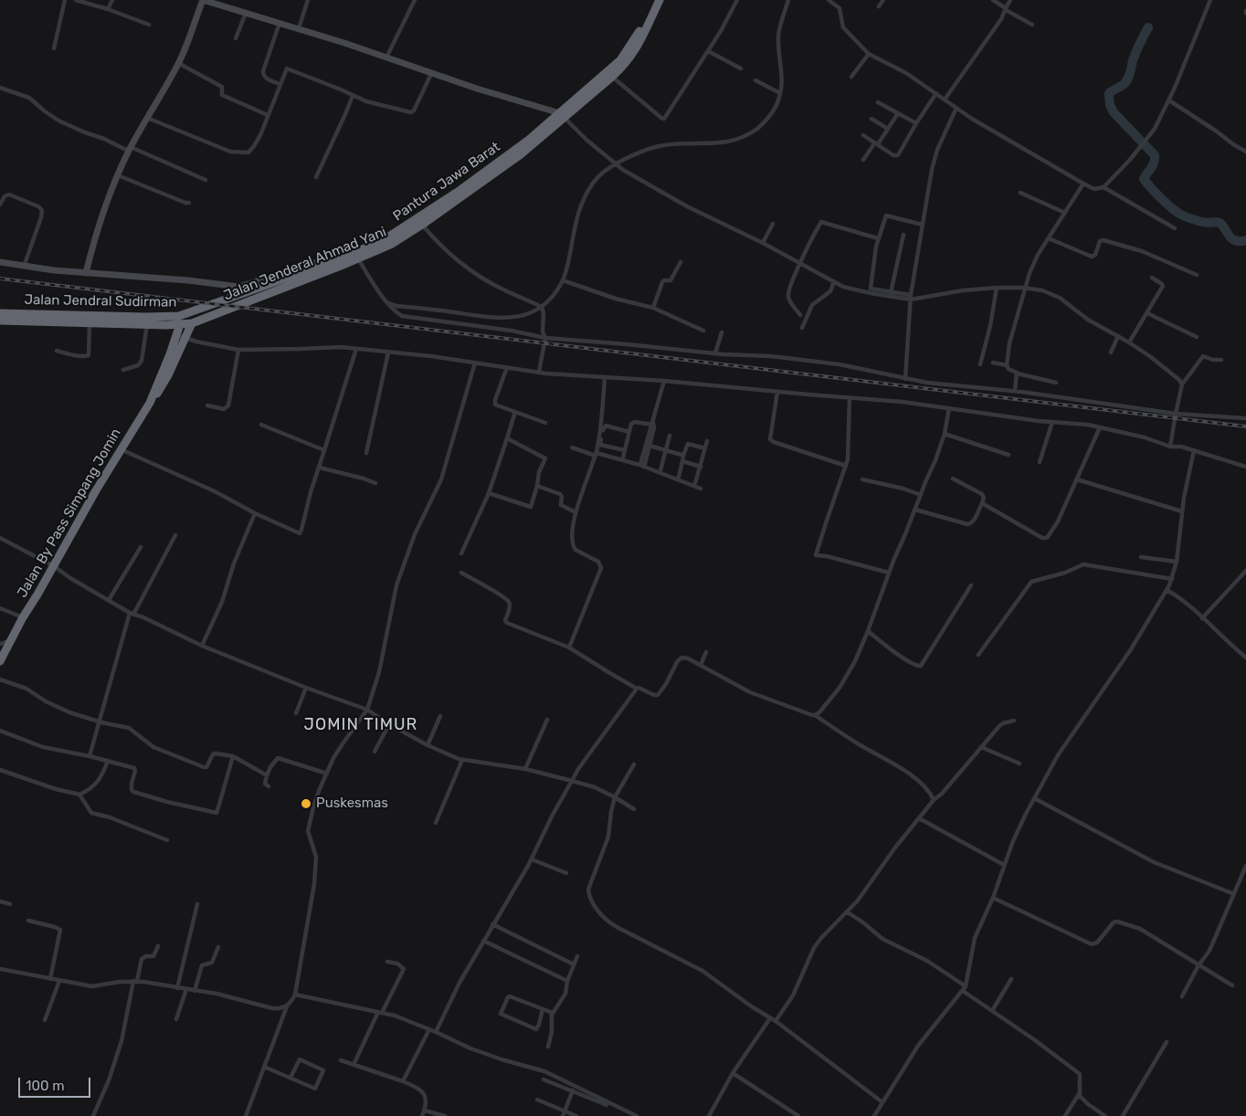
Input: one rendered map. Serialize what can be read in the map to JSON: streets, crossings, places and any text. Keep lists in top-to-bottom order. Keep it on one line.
{"streets":{"highway":["Pantura Jawa Barat","Jalan Jenderal Ahmad Yani","Jalan Jendral Sudirman","Jalan By Pass Simpang Jomin"]},"crossings":[["Pantura Jawa Barat","Jalan Jenderal Ahmad Yani"],["Pantura Jawa Barat","Jalan Jendral Sudirman"],["Jalan Jenderal Ahmad Yani","Jalan By Pass Simpang Jomin"]],"districts":["JOMIN TIMUR"],"places":["Puskesmas"],"scale_bar":"100 m"}
